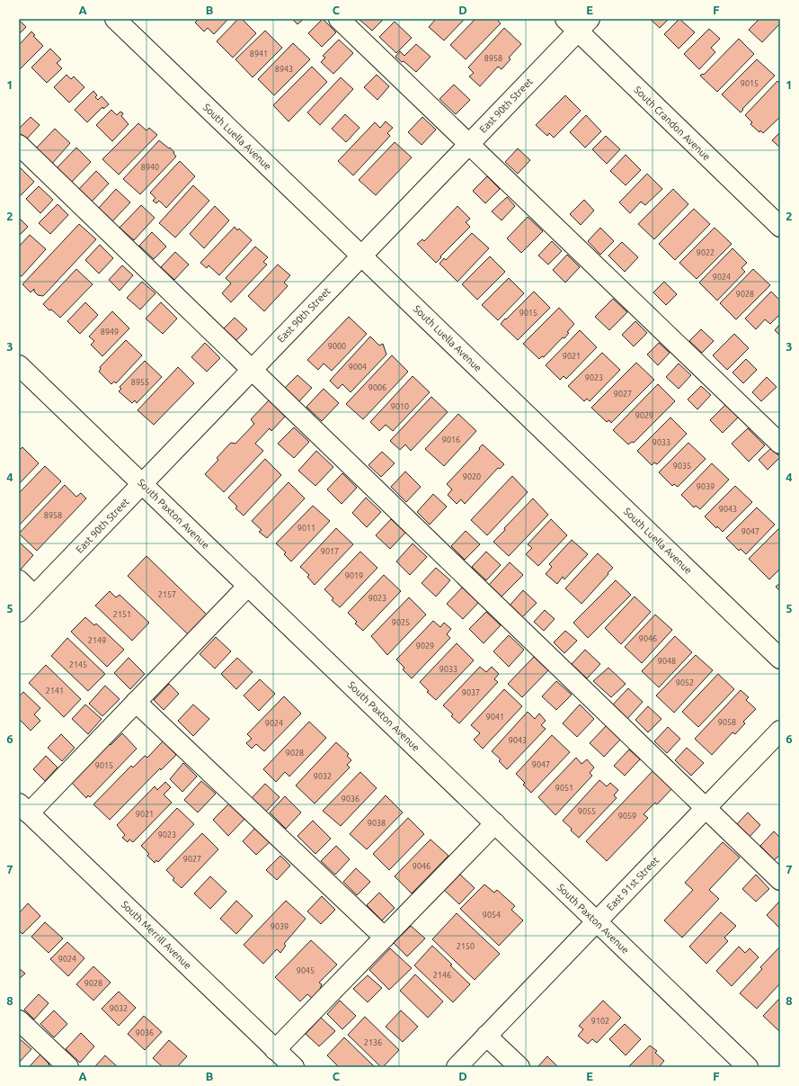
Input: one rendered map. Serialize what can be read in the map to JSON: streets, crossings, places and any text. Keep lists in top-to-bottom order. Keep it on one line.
{"streets":{"street":["East 90th Street","South Crandon Avenue","South Luella Avenue","South Paxton Avenue","East 91st Street","South Merrill Avenue"]},"crossings":[["East 90th Street","South Crandon Avenue"],["East 90th Street","South Luella Avenue"],["East 90th Street","South Paxton Avenue"],["South Paxton Avenue","East 91st Street"]],"house_numbers":["8941","8958","8943","9015","8940","9022","9024","9028","9015","8949","9000","9021","9004","9023","8955","9006","9027","9010","9029","9016","9033","9035","9020","9039","9043","8958","9011","9047","9017","9019","2157","9023","2151","9025","9046","2149","9029","9048","2145","9033","9052","2141","9037","9041","9058","9024","9043","9028","9047","9015","9032","9051","9036","9055","9021","9059","9038","9023","9027","9046","9054","9039","2150","9024","9045","2146","9028","9032","9102","9036","2136"],"grid":{"columns":["A","B","C","D","E","F"],"rows":["1","2","3","4","5","6","7","8"]}}
